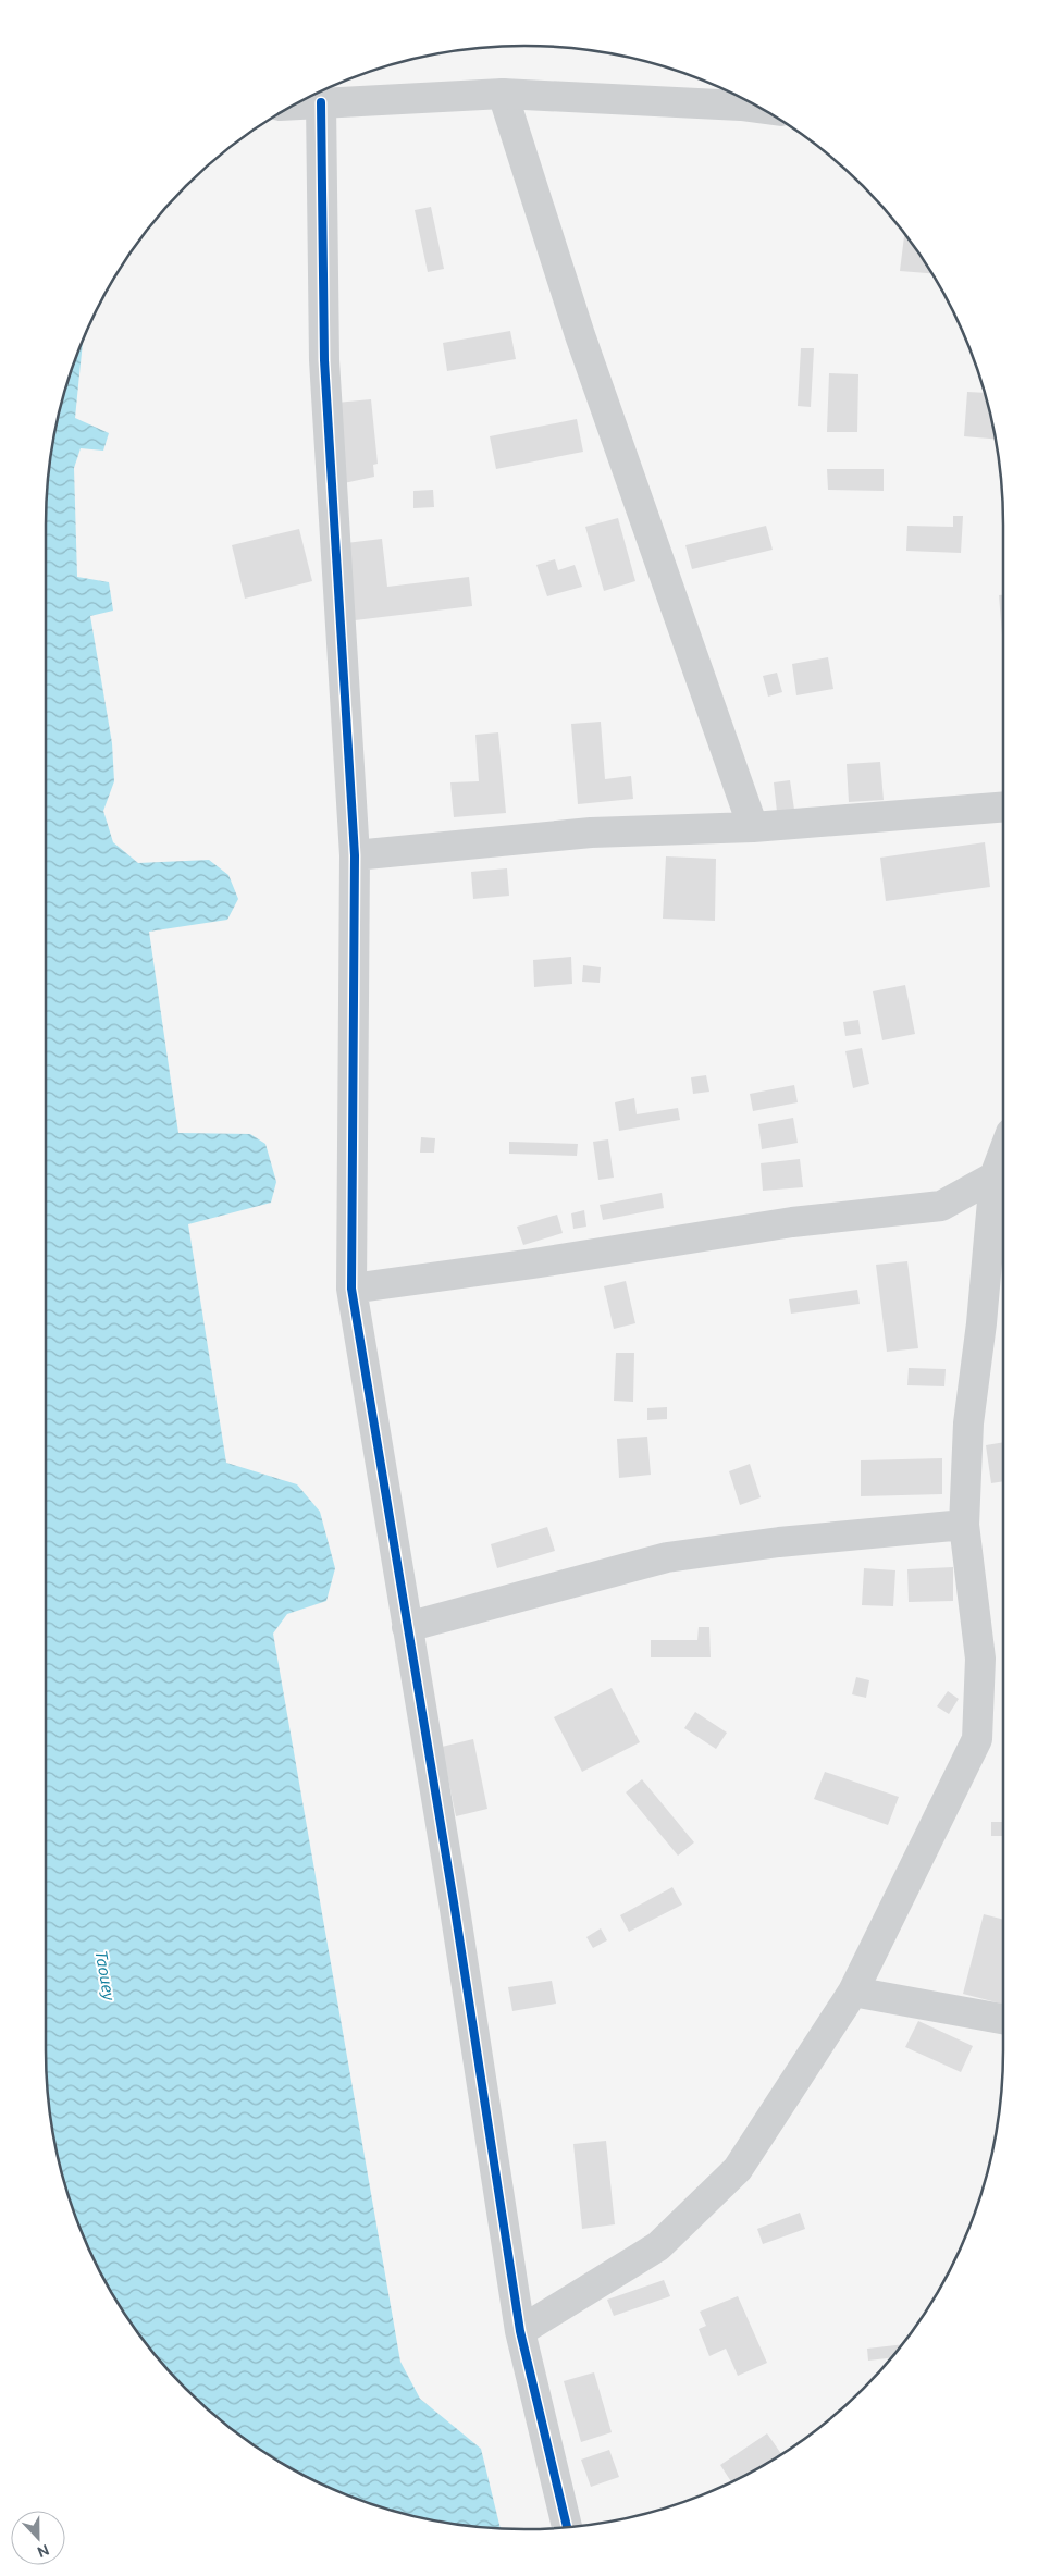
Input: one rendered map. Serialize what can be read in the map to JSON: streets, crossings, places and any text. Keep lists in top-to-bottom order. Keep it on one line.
{"water":["Taouey"],"north":"bottom"}
